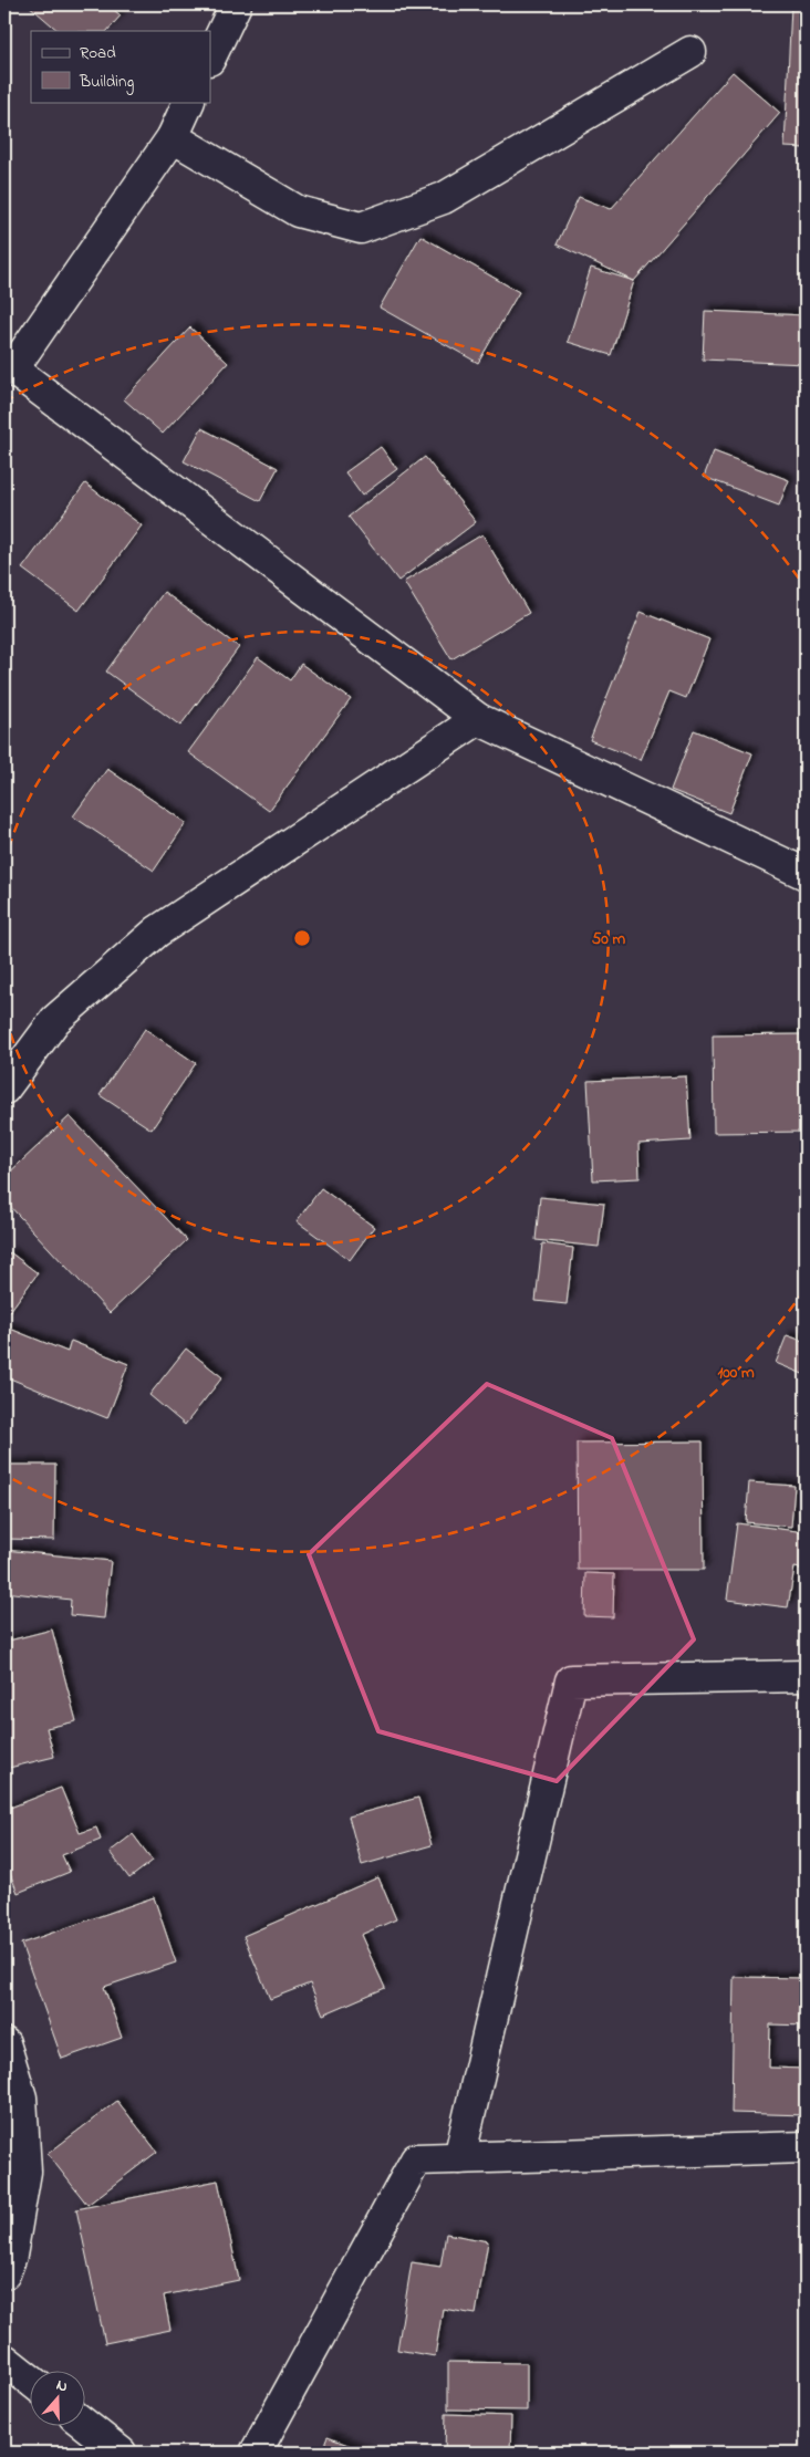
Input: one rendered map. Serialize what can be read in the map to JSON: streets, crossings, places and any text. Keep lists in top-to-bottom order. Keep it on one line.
{"legend":["Road","Building"],"north":"top","rings":["50 m","100 m"]}
